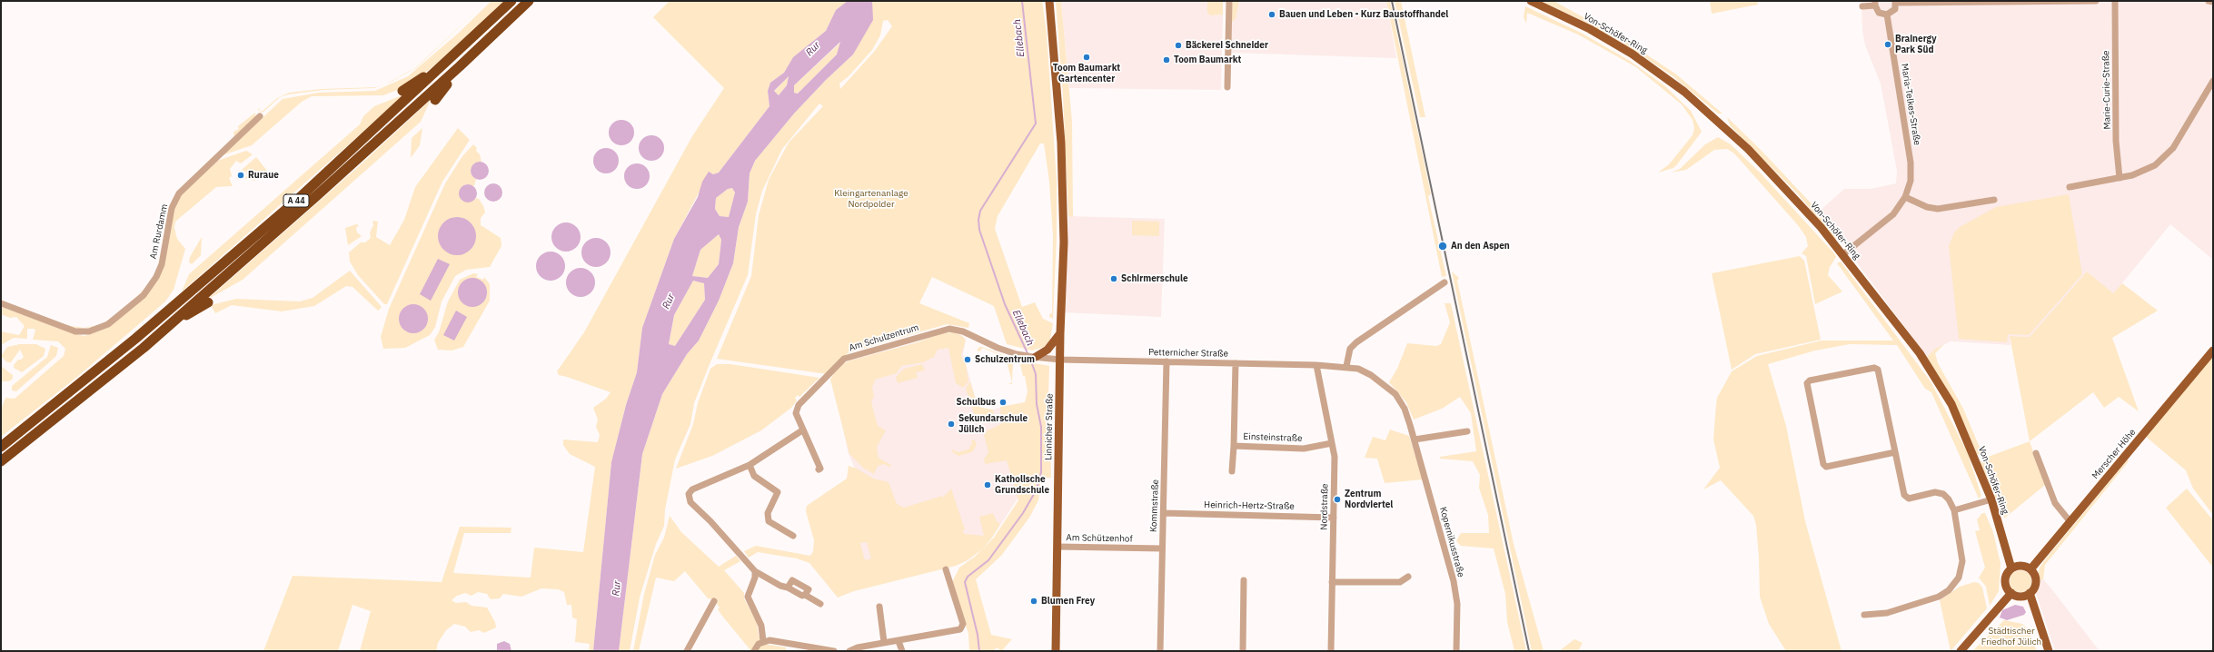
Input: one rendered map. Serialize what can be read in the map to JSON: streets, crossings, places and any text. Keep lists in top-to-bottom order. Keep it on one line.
{"streets":{"highway":["A 44"],"main road":["Von-Schöfer-Ring","Linnicher Straße","Merscher Höhe"],"street":["Marie-Curie-Straße","Maria-Telkes-Straße","Am Rurdamm","Am Schulzentrum","Petternicher Straße","Einsteinstraße","Kommstraße","Heinrich-Hertz-Straße","Nordstraße","Am Schützenhof","Kopernikusstraße"]},"crossings":[["Von-Schöfer-Ring","Maria-Telkes-Straße"],["Von-Schöfer-Ring","Merscher Höhe"],["Am Schulzentrum","Petternicher Straße"],["Am Schulzentrum","Linnicher Straße"],["Petternicher Straße","Linnicher Straße"],["Petternicher Straße","Einsteinstraße"],["Petternicher Straße","Kommstraße"],["Petternicher Straße","Nordstraße"],["Petternicher Straße","Kopernikusstraße"],["Linnicher Straße","Am Schützenhof"],["Einsteinstraße","Nordstraße"],["Kommstraße","Heinrich-Hertz-Straße"],["Kommstraße","Am Schützenhof"],["Heinrich-Hertz-Straße","Nordstraße"],["Nordstraße","Kopernikusstraße"]],"water":["Ellebach","Rur"],"parks":["Kleingartenanlage Nordpolder","Städtischer Friedhof Jülich"],"places":["Bauen und Leben - Kurz Baustoffhandel","Brainergy Park Süd","Bäckerei Schneider","Toom Baumarkt Gartencenter","Toom Baumarkt","Ruraue","An den Aspen","Schirmerschule","Schulzentrum","Schulbus","Sekundarschule Jülich","Katholische Grundschule","Zentrum Nordviertel","Blumen Frey"]}
